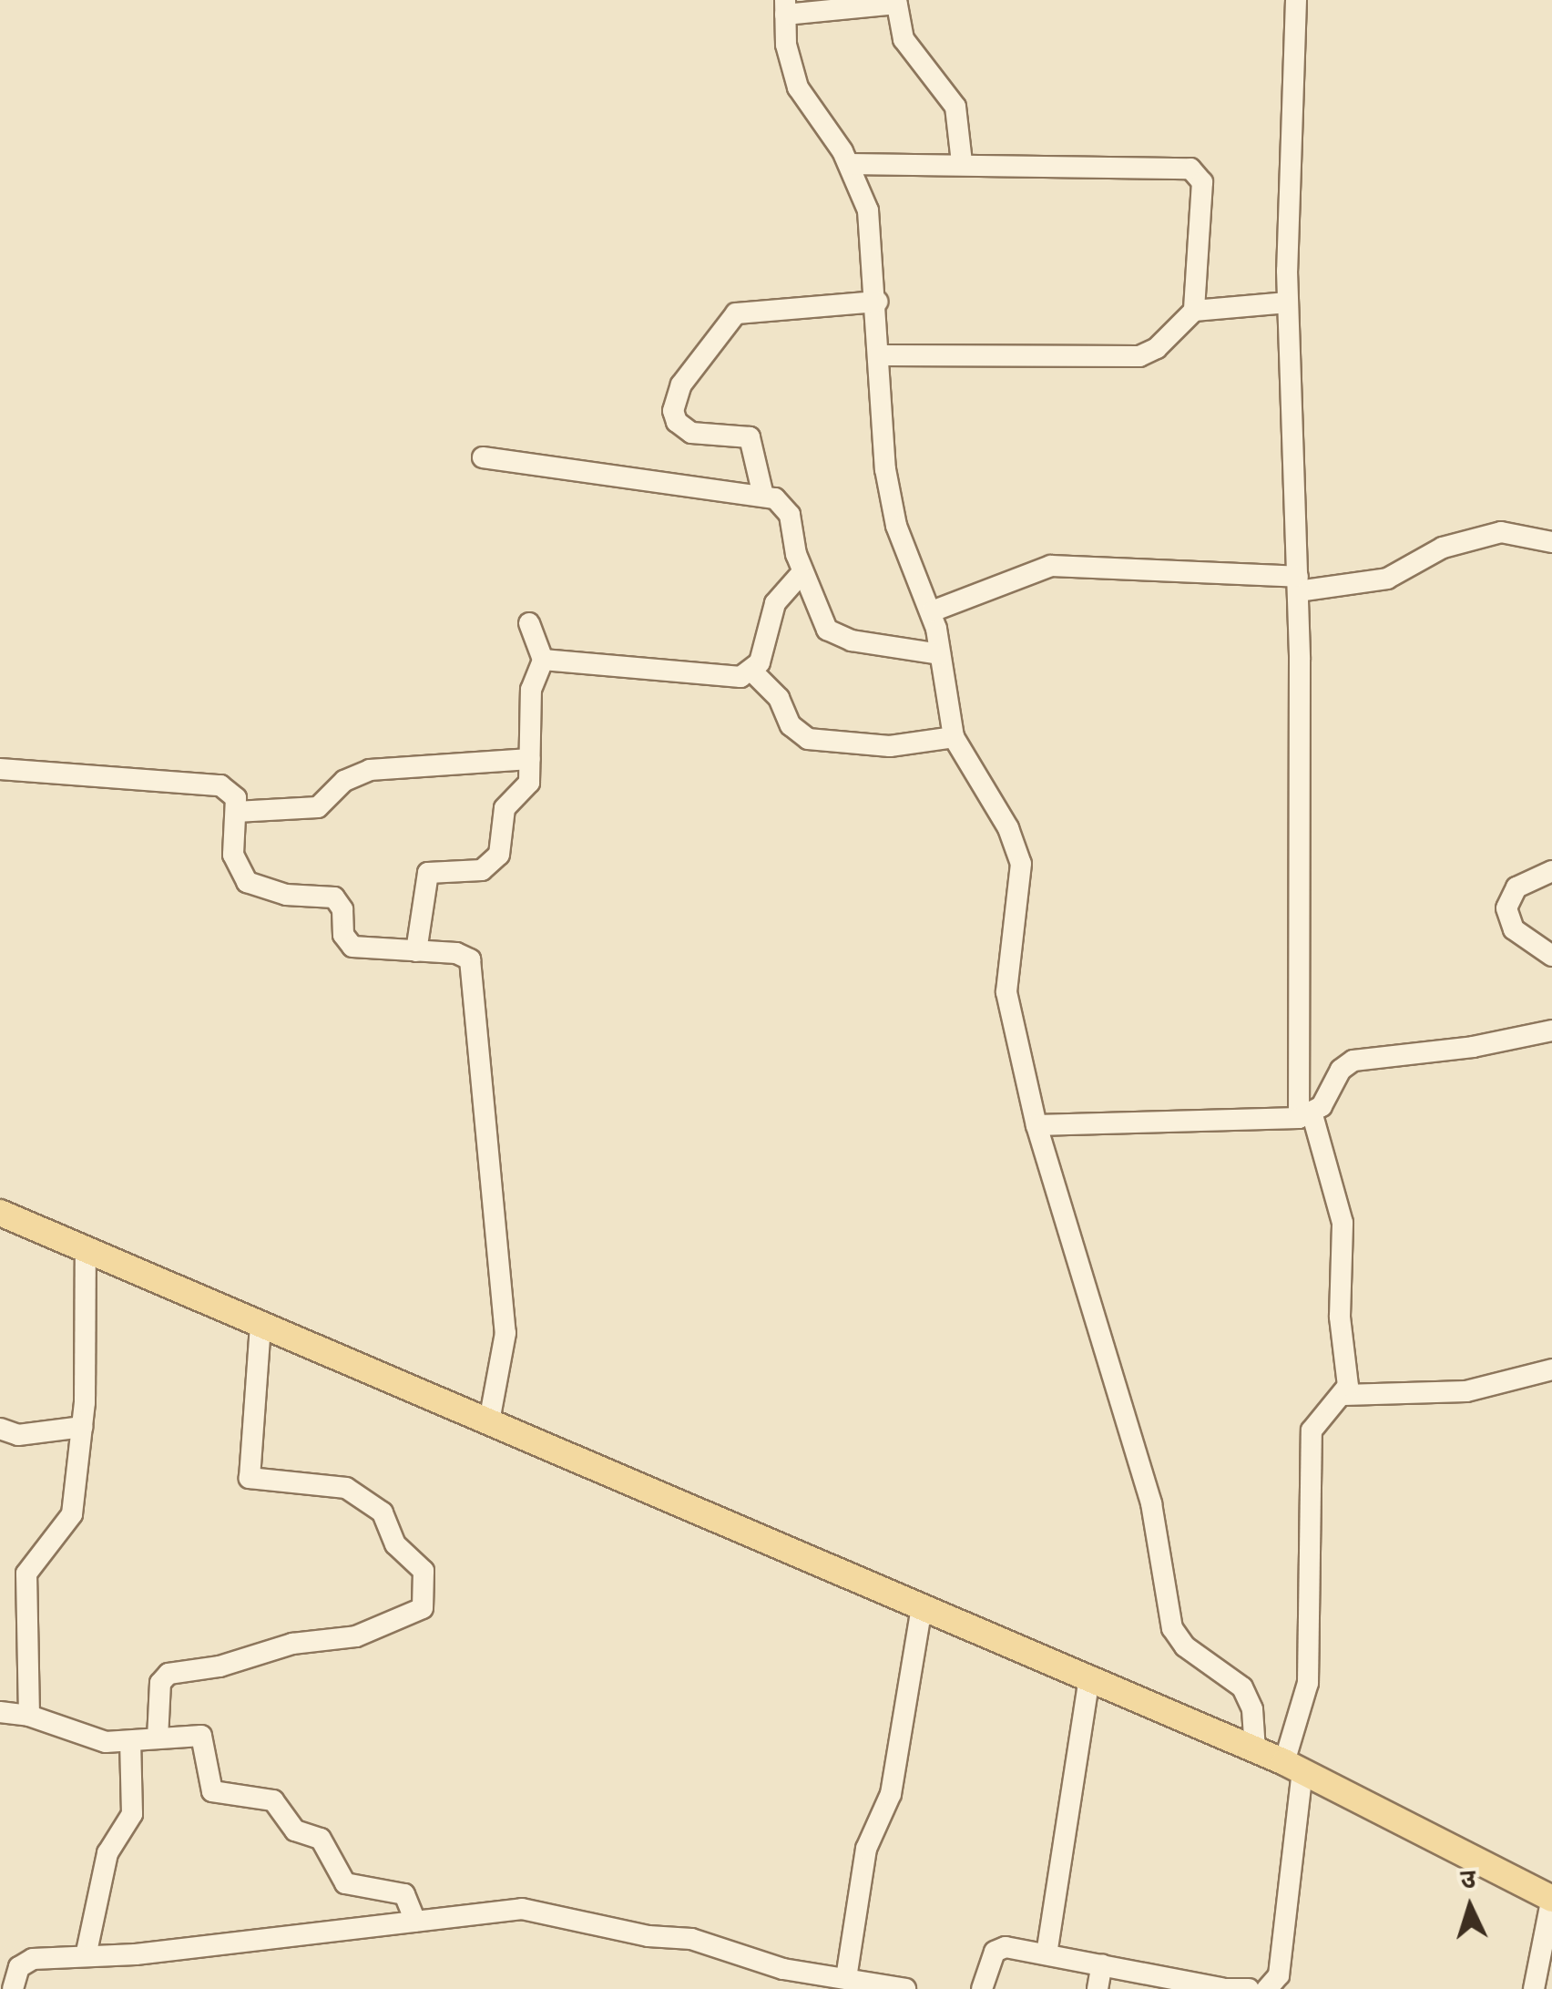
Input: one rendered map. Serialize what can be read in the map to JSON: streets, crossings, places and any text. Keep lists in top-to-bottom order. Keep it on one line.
{"north":"top"}
